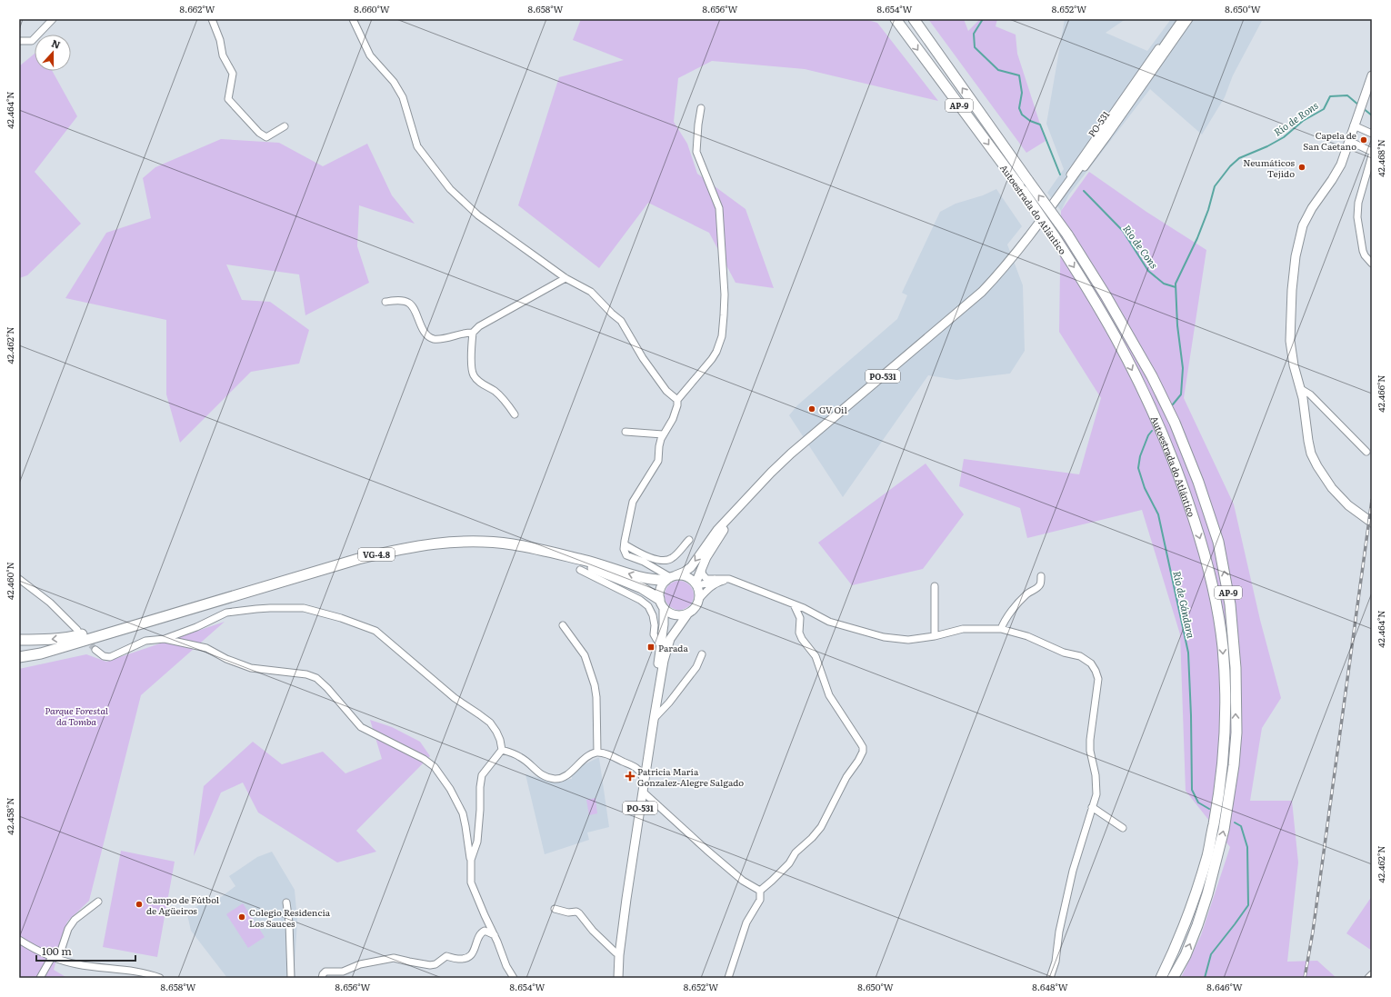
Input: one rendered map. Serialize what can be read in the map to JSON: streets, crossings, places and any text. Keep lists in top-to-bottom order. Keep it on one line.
{"streets":{"highway":["AP-9","Autoestrada do Atlántico","VG-4.8"],"main road":["PO-531"]},"crossings":[["PO-531","VG-4.8"]],"water":["Río de Rons","Río de Cons","Río de Gándara"],"parks":["Parque Forestal da Tomba"],"places":{"other":["Capela de San Caetano","Neumáticos Tejido","GV Oil","Campo de Fútbol de Agüeiros","Colegio Residencia Los Sauces"],"transit":["Parada"],"health":["Patricia María Gonzalez-Alegre Salgado"]},"scale_bar":"100 m","north":"top","coordinates":["8.662°W","8.660°W","8.658°W","8.656°W","8.654°W","8.652°W","8.650°W","42.464°N","42.468°N","42.462°N","42.466°N","42.460°N","42.458°N","8.648°W","8.646°W"]}
